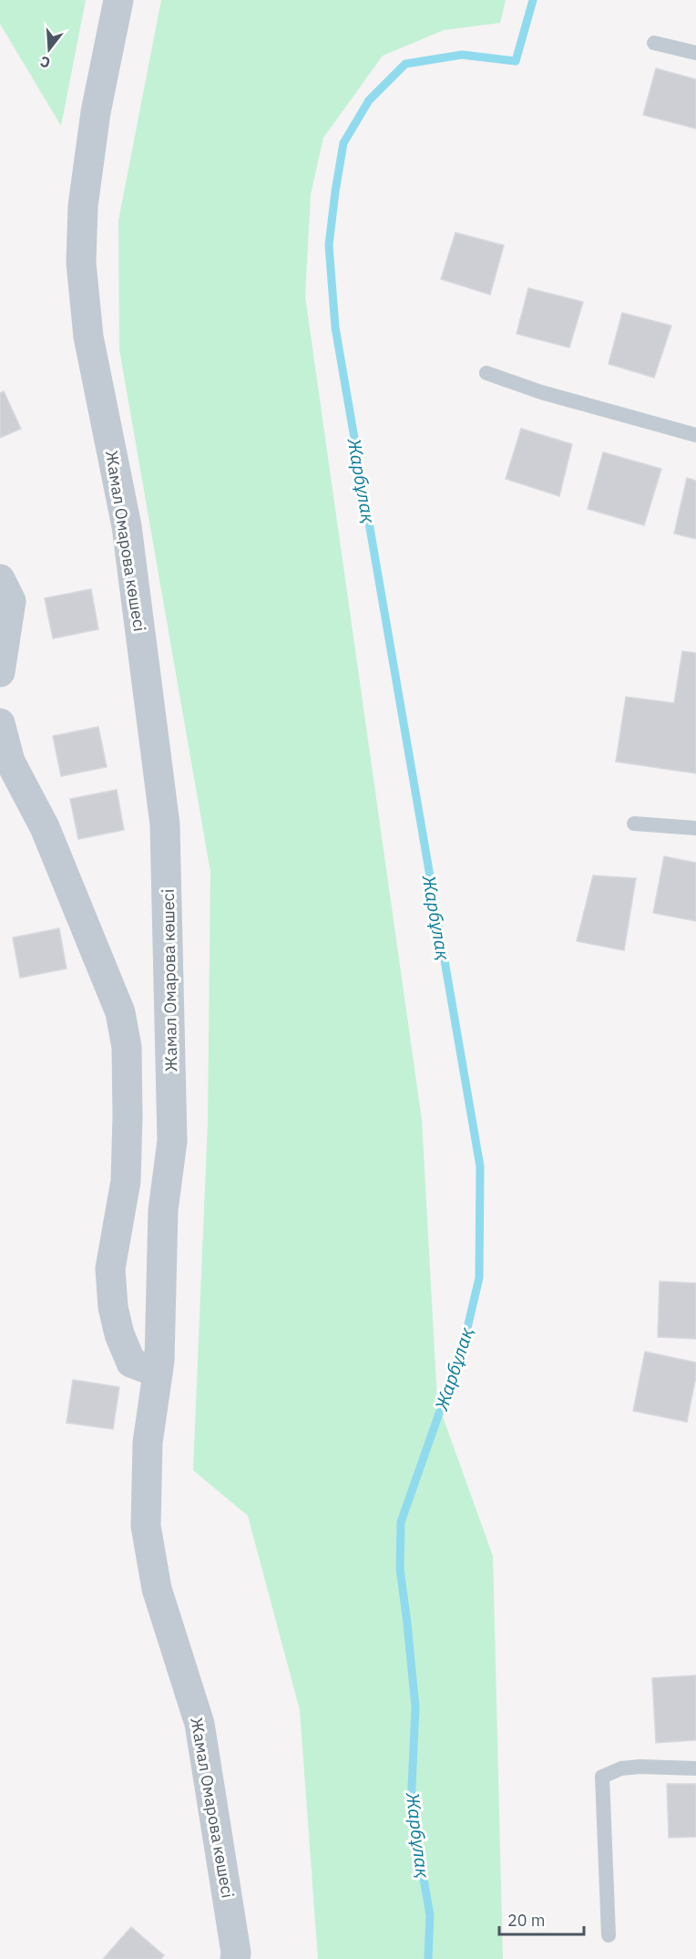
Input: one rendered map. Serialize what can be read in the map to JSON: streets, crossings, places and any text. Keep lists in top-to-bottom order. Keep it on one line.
{"streets":{"street":["Жамал Омарова көшесі"]},"water":["Жарбұлақ"],"scale_bar":"20 m","north":"bottom"}
